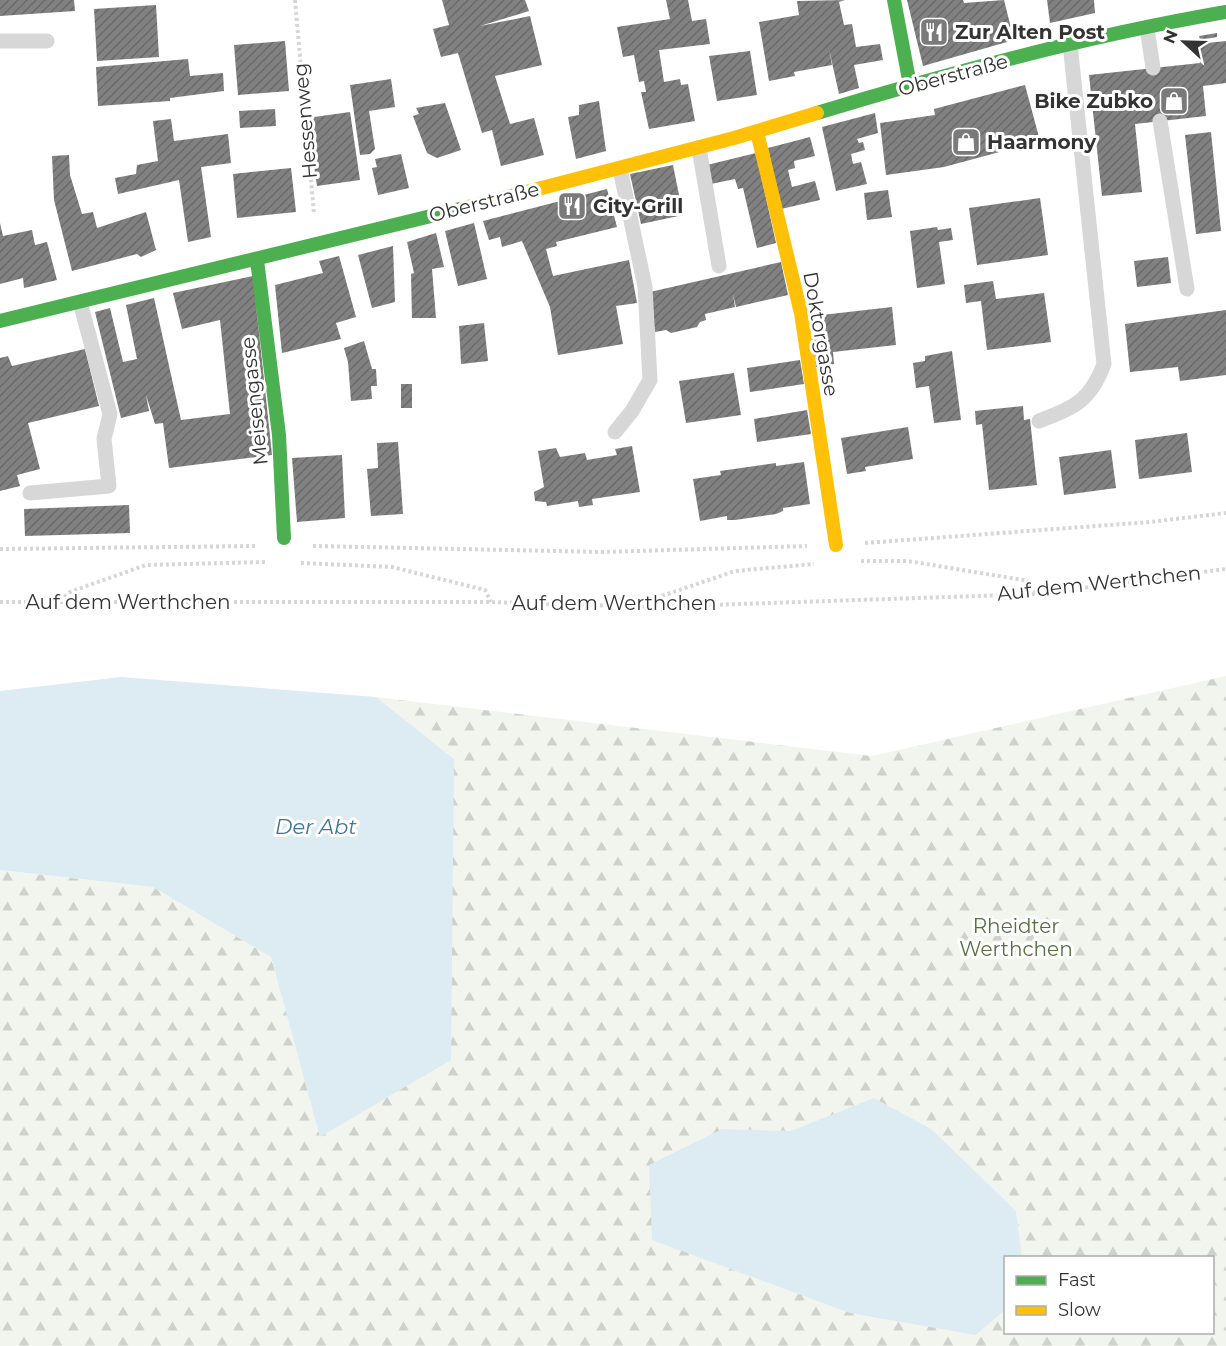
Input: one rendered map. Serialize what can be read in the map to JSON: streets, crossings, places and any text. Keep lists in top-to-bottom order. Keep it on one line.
{"streets":{"street":["Oberstraße","Doktorgasse","Meisengasse"],"path":["Hessenweg","Auf dem Werthchen"]},"crossings":[["Oberstraße","Hessenweg"],["Oberstraße","Doktorgasse"],["Oberstraße","Meisengasse"]],"water":["Der Abt"],"parks":["Rheidter Werthchen"],"places":{"restaurant":["Zur Alten Post","City-Grill"],"shop":["Bike Zubko","Haarmony"]},"legend":["Fast","Slow"],"north":"left"}
